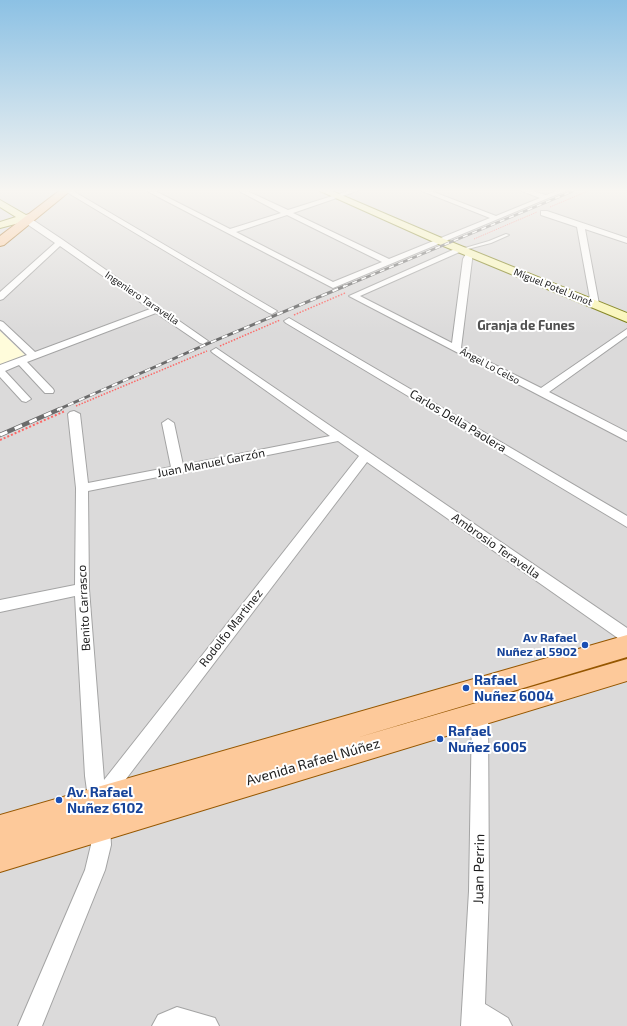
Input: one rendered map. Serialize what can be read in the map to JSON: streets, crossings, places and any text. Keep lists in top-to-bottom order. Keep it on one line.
{"streets":{"main road":["Miguel Potel Junot","Avenida Rafael Núñez"],"street":["Ingeniero Taravella","Ángel Lo Celso","Carlos Della Paolera","Juan Manuel Garzón","Ambrosio Teravella","Benito Carrasco","Rodolfo Martinez","Juan Perrin"]},"crossings":[["Juan Manuel Garzón","Benito Carrasco"],["Ambrosio Teravella","Rodolfo Martinez"],["Benito Carrasco","Rodolfo Martinez"],["Benito Carrasco","Avenida Rafael Núñez"],["Rodolfo Martinez","Avenida Rafael Núñez"],["Avenida Rafael Núñez","Juan Perrin"]],"districts":["Granja de Funes"],"places":["Av Rafael Nuñez al 5902","Rafael Nuñez 6004","Rafael Nuñez 6005","Av. Rafael Nuñez 6102"]}
